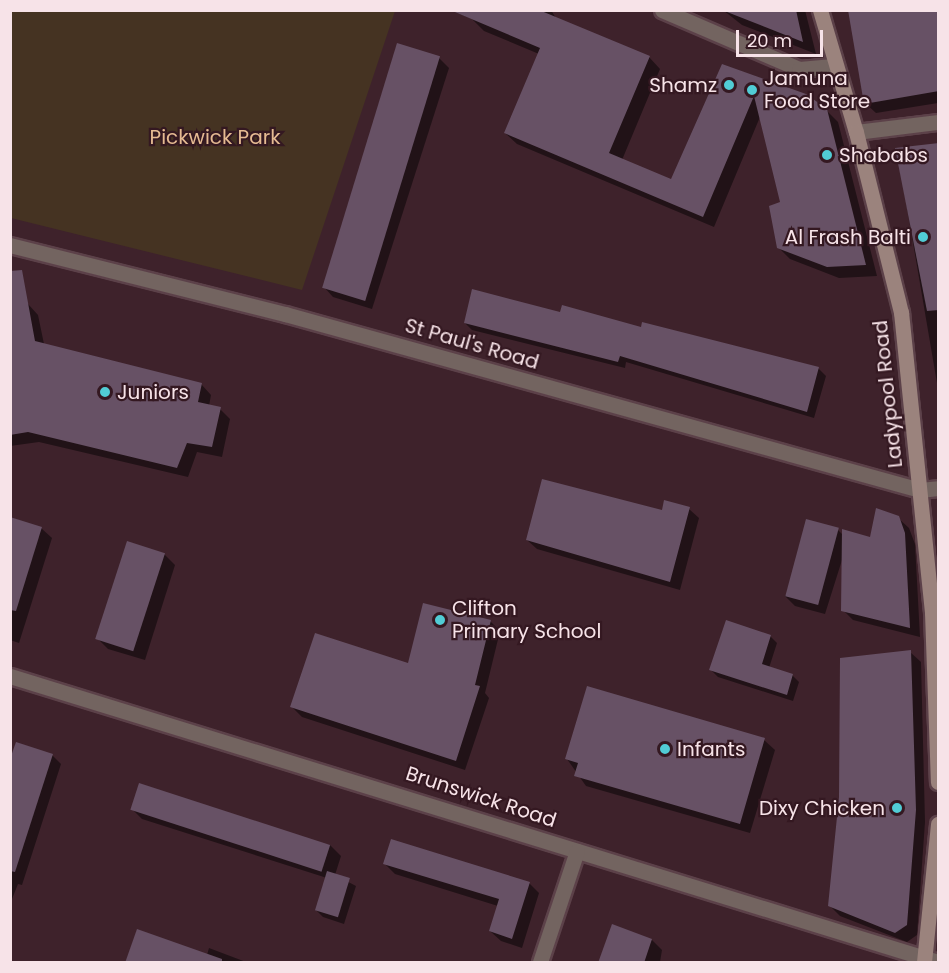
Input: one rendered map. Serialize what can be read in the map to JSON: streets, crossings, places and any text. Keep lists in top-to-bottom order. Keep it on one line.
{"streets":{"street":["St Paul's Road","Ladypool Road","Brunswick Road"]},"crossings":[["St Paul's Road","Ladypool Road"]],"parks":["Pickwick Park"],"places":["Shamz","Jamuna Food Store","Shababs","Al Frash Balti","Juniors","Clifton Primary School","Infants","Dixy Chicken"],"scale_bar":"20 m"}
